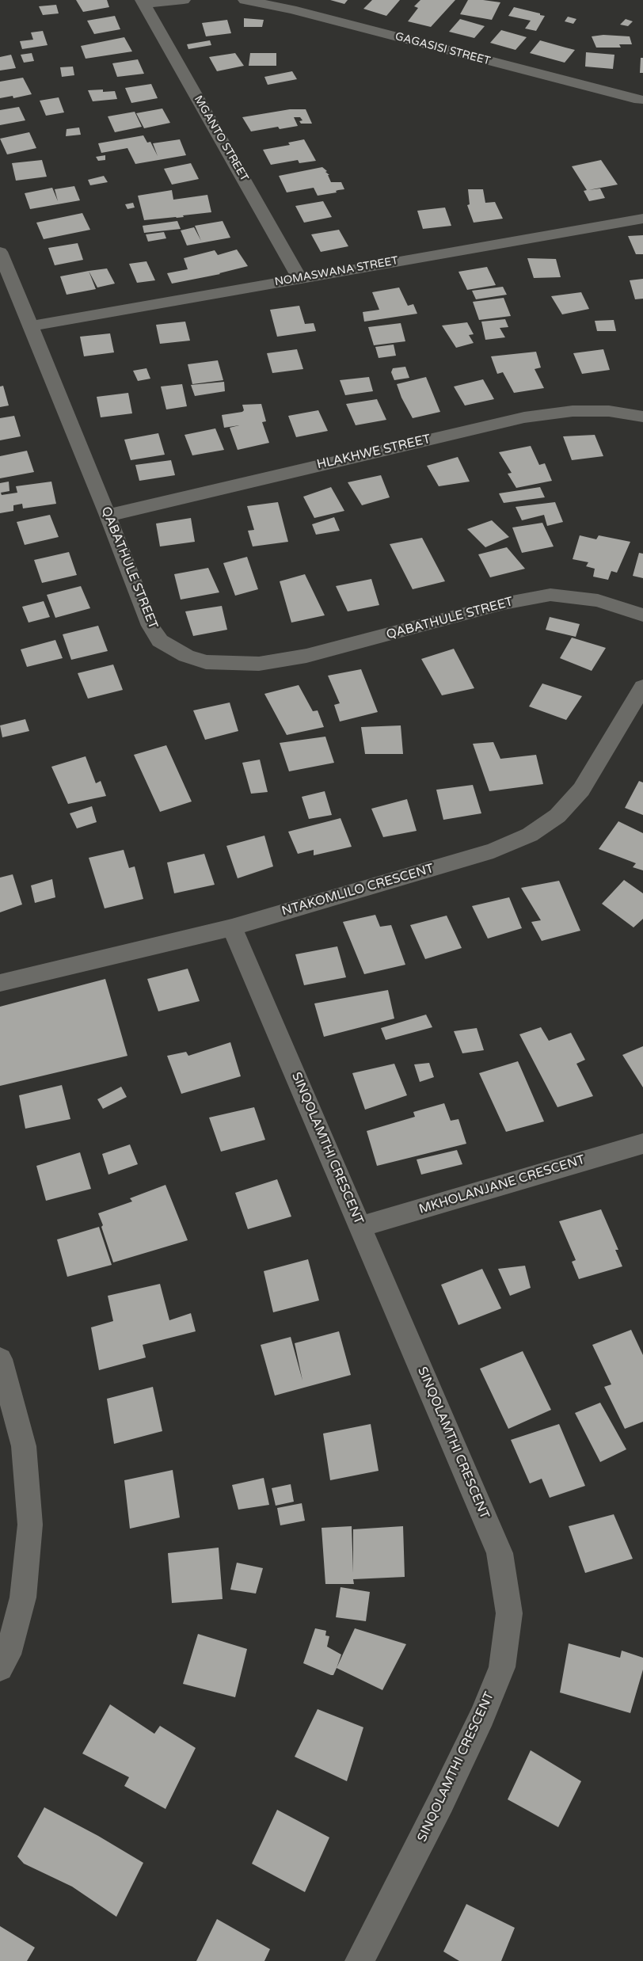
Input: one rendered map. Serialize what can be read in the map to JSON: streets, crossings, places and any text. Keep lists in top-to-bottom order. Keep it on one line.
{"streets":{"street":["GAGASISI STREET","MGANTO STREET","NOMASWANA STREET","HLAKHWE STREET","QABATHULE STREET","NTAKOMLILO CRESCENT","SINQOLAMTHI CRESCENT","MKHOLANJANE CRESCENT"]},"crossings":[["MGANTO STREET","NOMASWANA STREET"],["NOMASWANA STREET","QABATHULE STREET"],["HLAKHWE STREET","QABATHULE STREET"],["NTAKOMLILO CRESCENT","SINQOLAMTHI CRESCENT"],["SINQOLAMTHI CRESCENT","MKHOLANJANE CRESCENT"]]}
